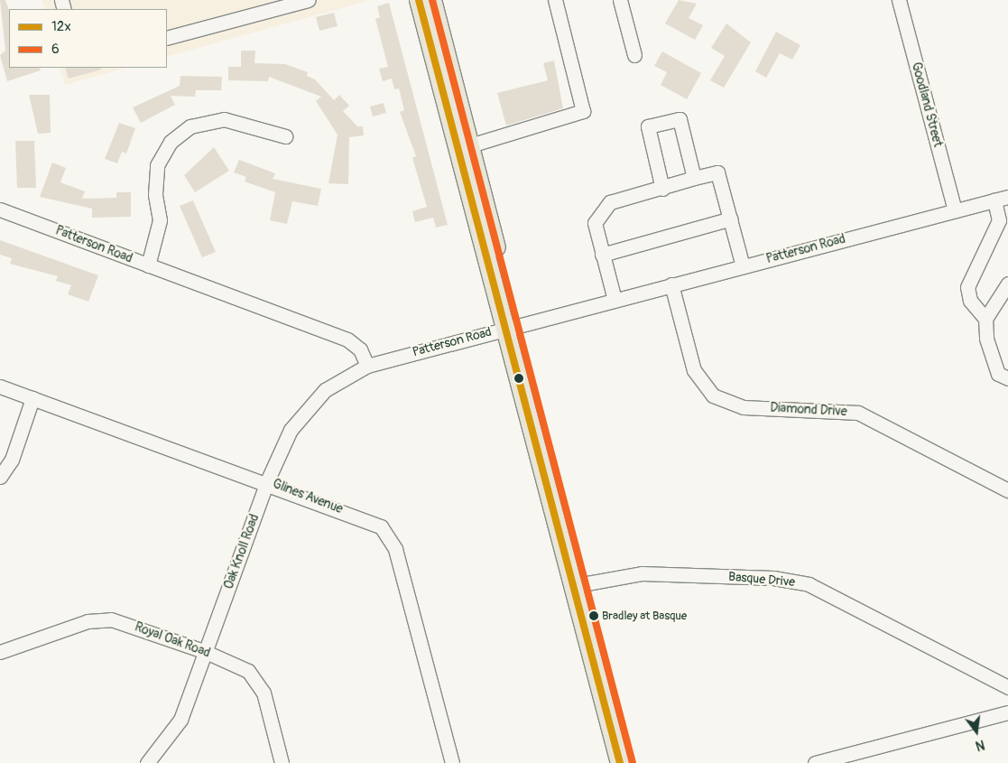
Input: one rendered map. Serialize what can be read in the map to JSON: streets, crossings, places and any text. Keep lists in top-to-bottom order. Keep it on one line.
{"streets":{"street":["Goodland Street","Patterson Road","Diamond Drive","Glines Avenue","Oak Knoll Road","Basque Drive","Royal Oak Road"]},"crossings":[["Goodland Street","Patterson Road"],["Patterson Road","Diamond Drive"],["Patterson Road","Oak Knoll Road"],["Glines Avenue","Oak Knoll Road"],["Oak Knoll Road","Royal Oak Road"]],"places":["Bradley at Basque"],"lines":["transit line 12x","transit line 6"],"legend":["12x","6"],"north":"bottom"}
